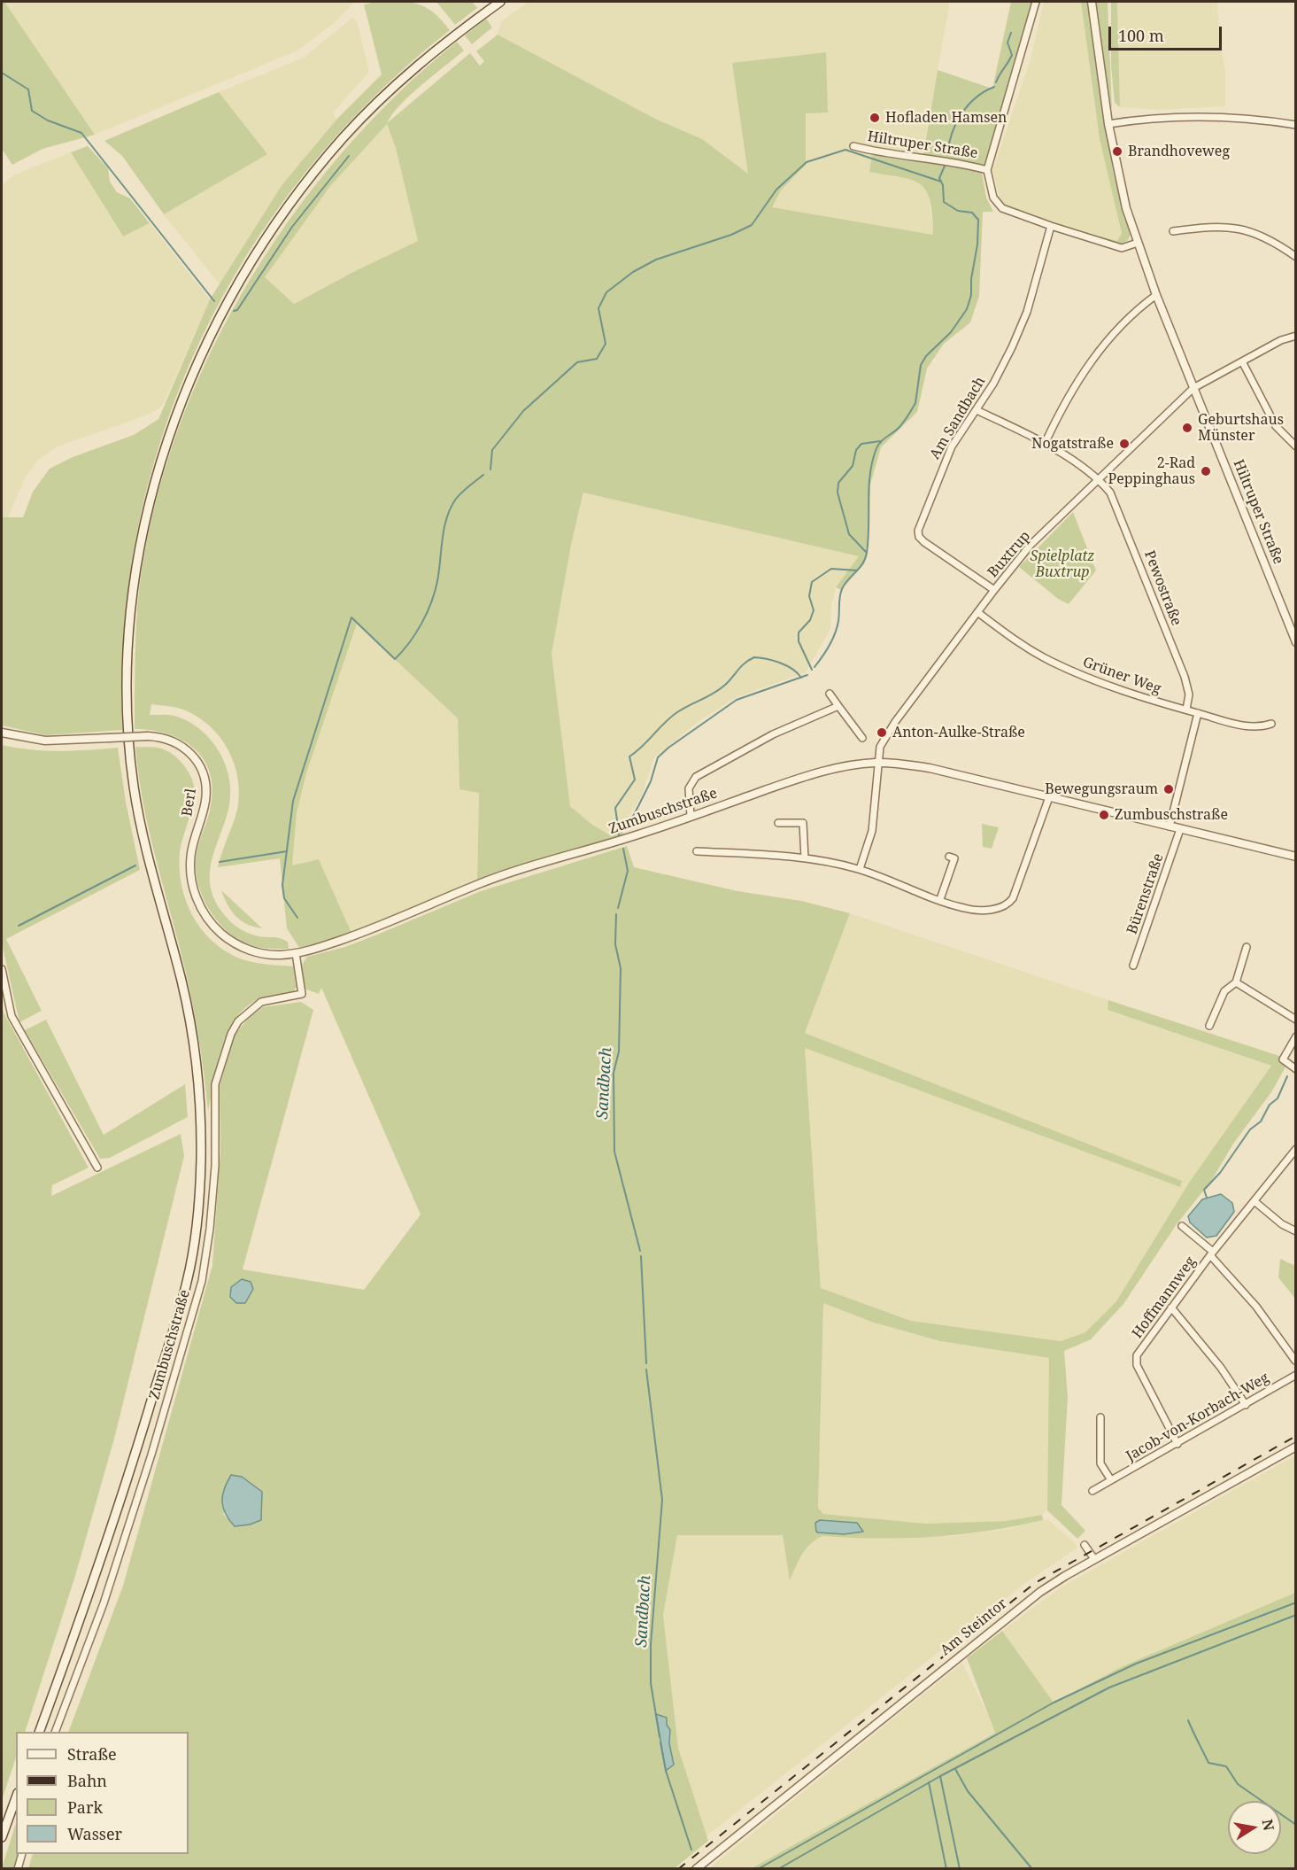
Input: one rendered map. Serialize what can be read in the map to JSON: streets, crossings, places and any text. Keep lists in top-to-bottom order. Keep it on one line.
{"streets":{"street":["Hiltruper Straße","Am Sandbach","Buxtrup","Pewostraße","Grüner Weg","Berl","Zumbuschstraße","Bürenstraße","Hoffmannweg","Jacob-von-Korbach-Weg","Am Steintor"]},"crossings":[["Hiltruper Straße","Am Sandbach"],["Hiltruper Straße","Buxtrup"],["Am Sandbach","Buxtrup"],["Buxtrup","Pewostraße"],["Buxtrup","Grüner Weg"],["Buxtrup","Zumbuschstraße"],["Pewostraße","Grüner Weg"],["Berl","Zumbuschstraße"],["Zumbuschstraße","Bürenstraße"],["Hoffmannweg","Jacob-von-Korbach-Weg"]],"water":["Sandbach"],"parks":["Spielplatz Buxtrup"],"places":["Hofladen Hamsen","Brandhoveweg","Geburtshaus Münster","Nogatstraße","2-Rad Peppinghaus","Anton-Aulke-Straße","Bewegungsraum","Zumbuschstraße"],"legend":["Straße","Bahn","Park","Wasser"],"scale_bar":"100 m","north":"right"}
